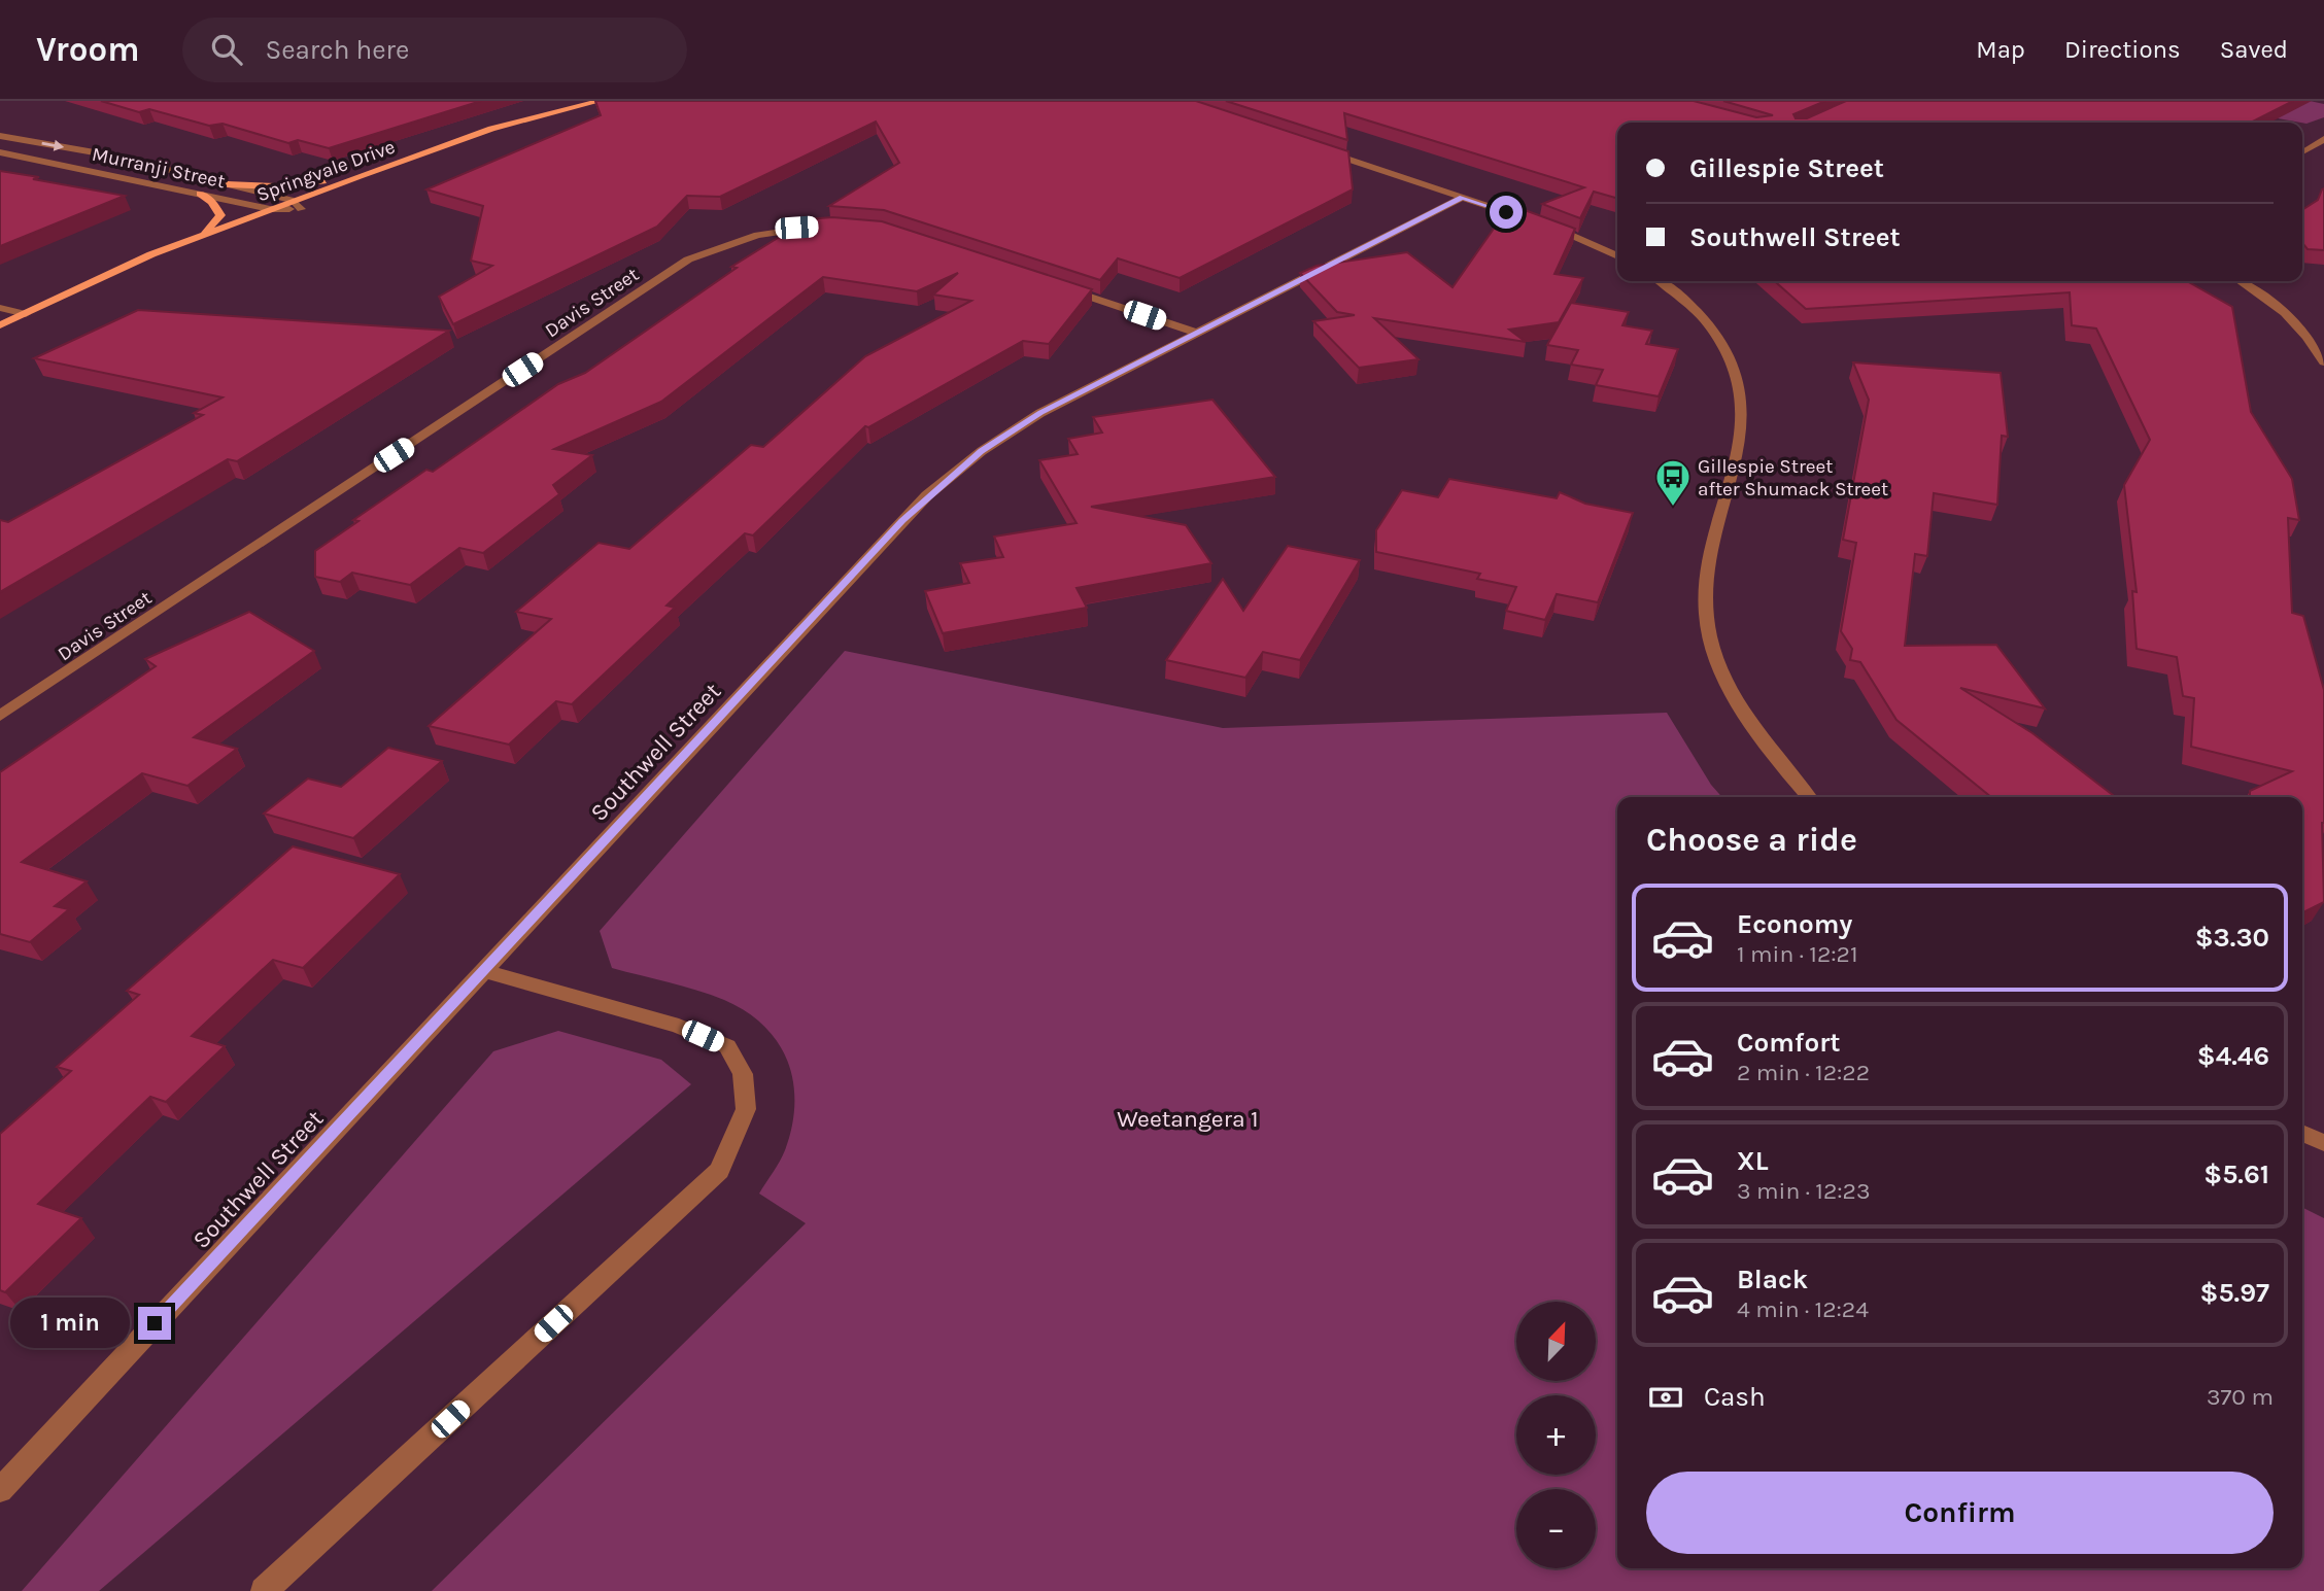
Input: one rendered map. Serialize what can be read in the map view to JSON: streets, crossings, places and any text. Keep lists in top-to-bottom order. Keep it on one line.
{"streets":{"main road":["Springvale Drive"],"street":["Murranji Street","Davis Street","Southwell Street"]},"crossings":[["Murranji Street","Springvale Drive"]],"parks":["Weetangera 1"],"places":{"bus stop":["Gillespie Street after Shumack Street"]},"north":"top right","page":{"header":"Vroom","search":"Search here","nav":["Map","Directions","Saved"],"banner":["Gillespie Street","Southwell Street"],"heading":"Choose a ride","list":[{"name":"Economy","note":"1 min · 12:21","value":"$3.30"},{"name":"Comfort","note":"2 min · 12:22","value":"$4.46"},{"name":"XL","note":"3 min · 12:23","value":"$5.61"},{"name":"Black","note":"4 min · 12:24","value":"$5.97"}],"bubble":"1 min","map_buttons":["+","−"],"pay":["Cash","370 m"],"buttons":"Confirm"}}
